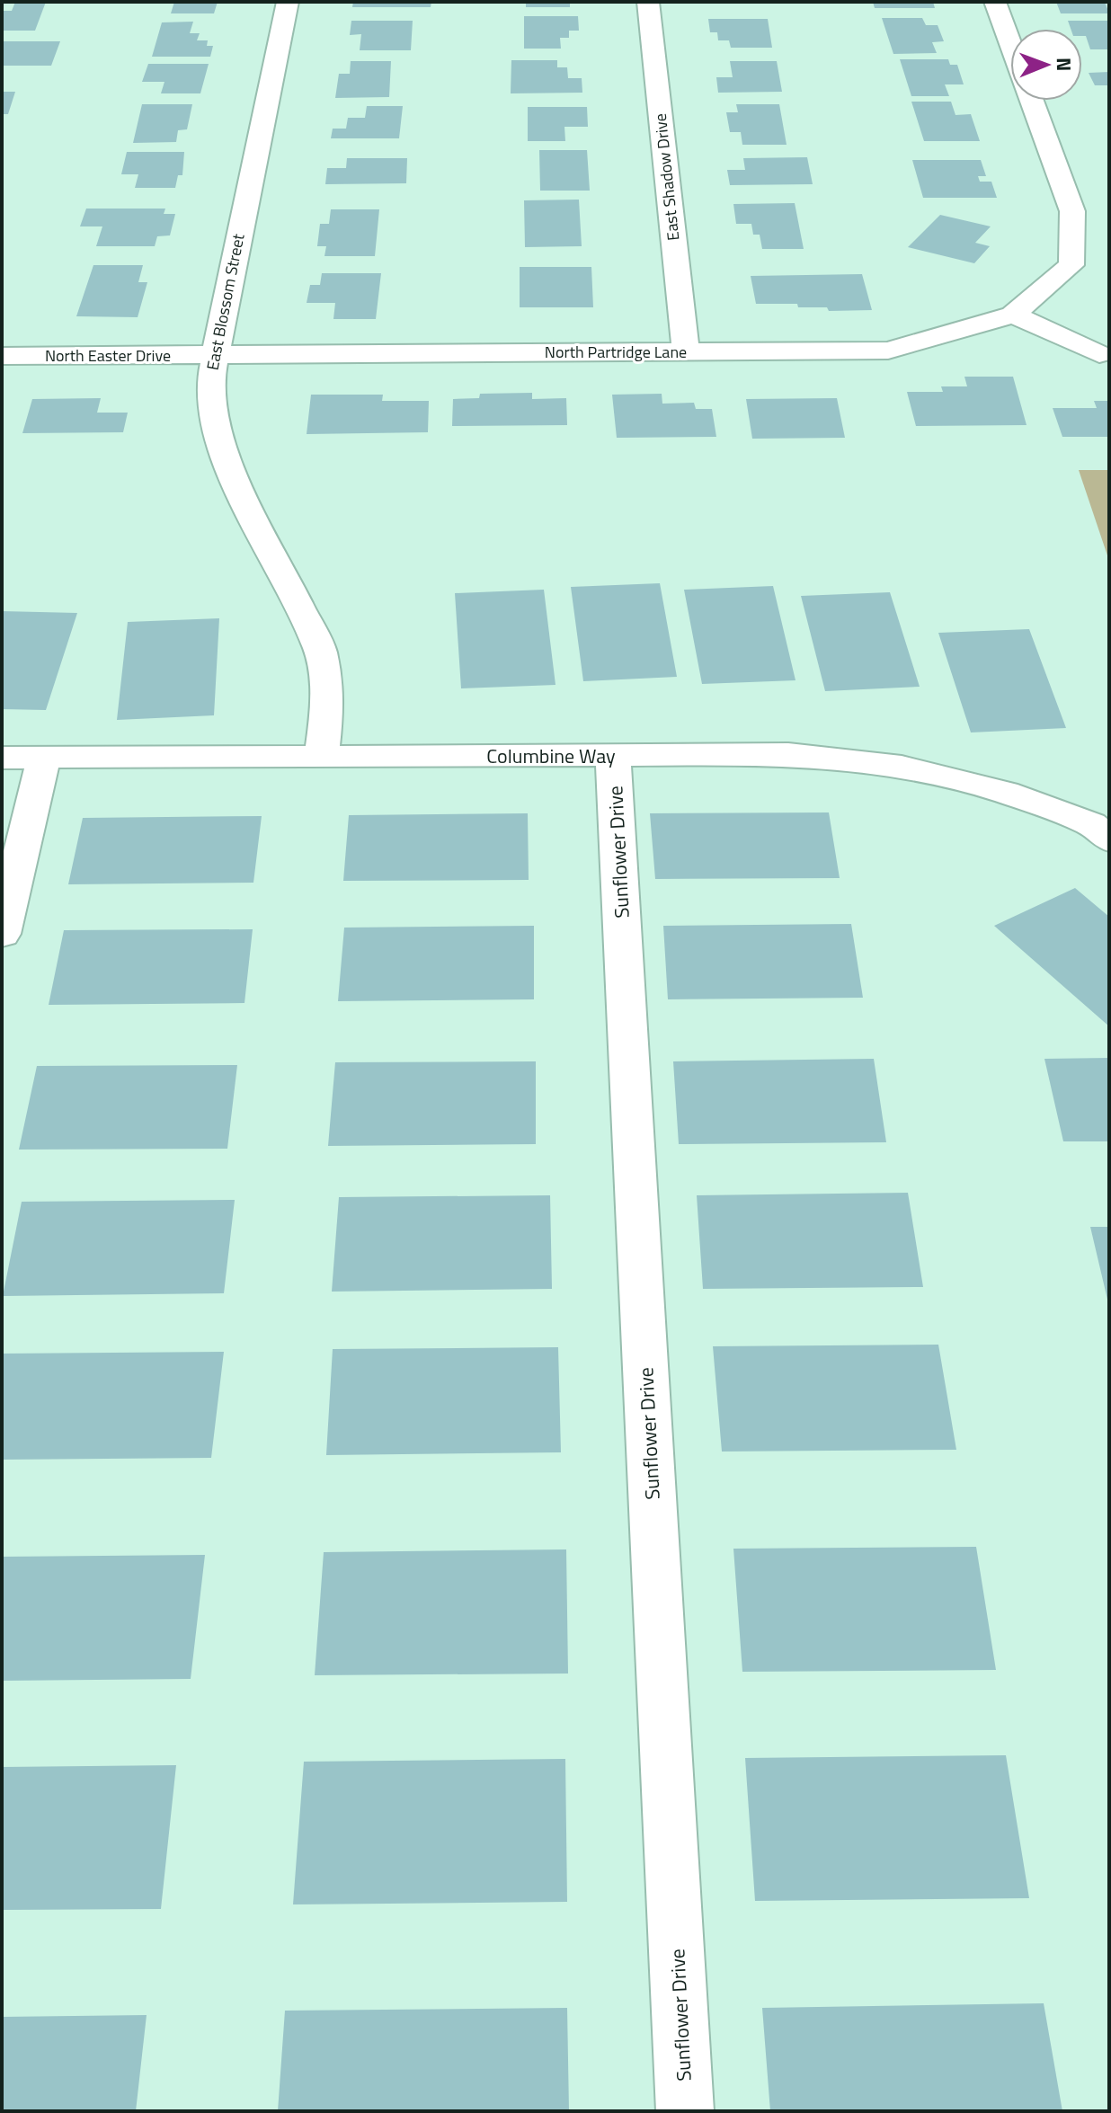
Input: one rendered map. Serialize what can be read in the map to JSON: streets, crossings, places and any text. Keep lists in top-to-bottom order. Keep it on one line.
{"streets":{"street":["East Shadow Drive","East Blossom Street","North Partridge Lane","North Easter Drive","Columbine Way","Sunflower Drive"]},"crossings":[["East Shadow Drive","North Partridge Lane"],["East Blossom Street","North Partridge Lane"],["East Blossom Street","North Easter Drive"],["East Blossom Street","Columbine Way"],["North Partridge Lane","North Easter Drive"],["Columbine Way","Sunflower Drive"]],"north":"right"}
